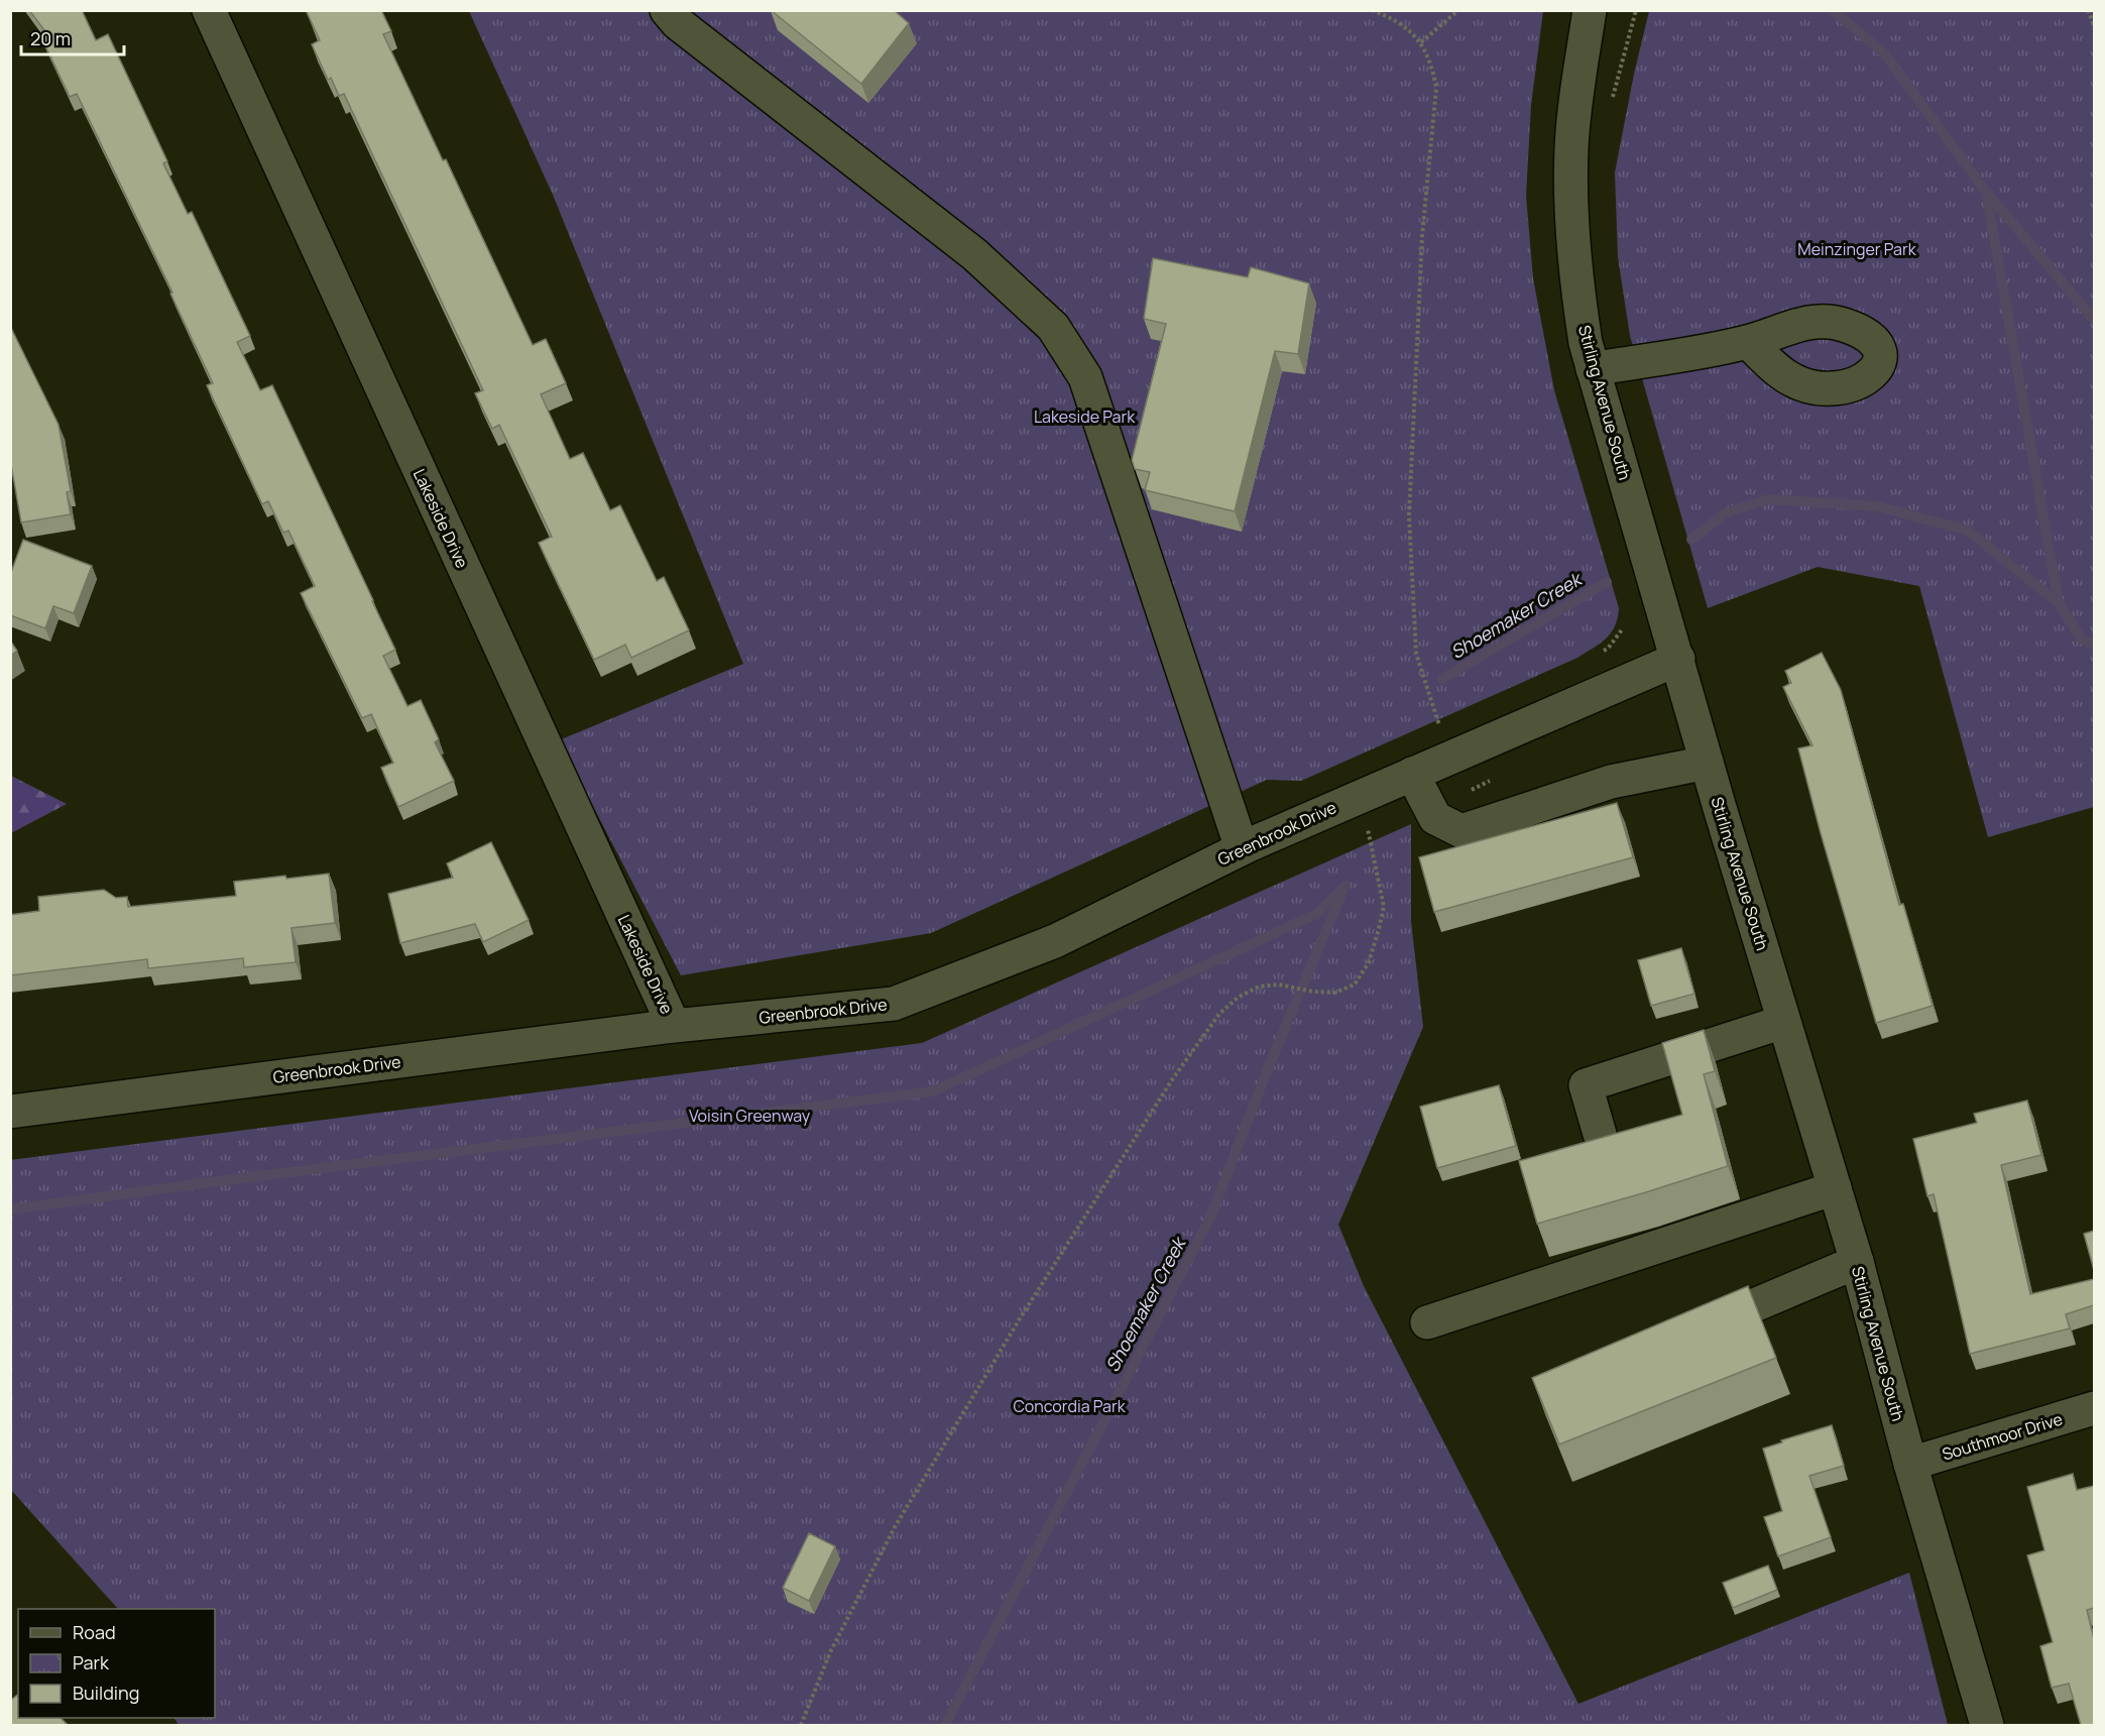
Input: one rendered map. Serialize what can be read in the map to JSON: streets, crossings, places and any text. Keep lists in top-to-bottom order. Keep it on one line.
{"streets":{"street":["Stirling Avenue South","Lakeside Drive","Greenbrook Drive","Southmoor Drive"]},"crossings":[["Stirling Avenue South","Greenbrook Drive"],["Stirling Avenue South","Southmoor Drive"],["Lakeside Drive","Greenbrook Drive"]],"water":["Shoemaker Creek"],"parks":["Meinzinger Park","Lakeside Park","Voisin Greenway","Concordia Park"],"legend":["Road","Park","Building"],"scale_bar":"20 m"}
